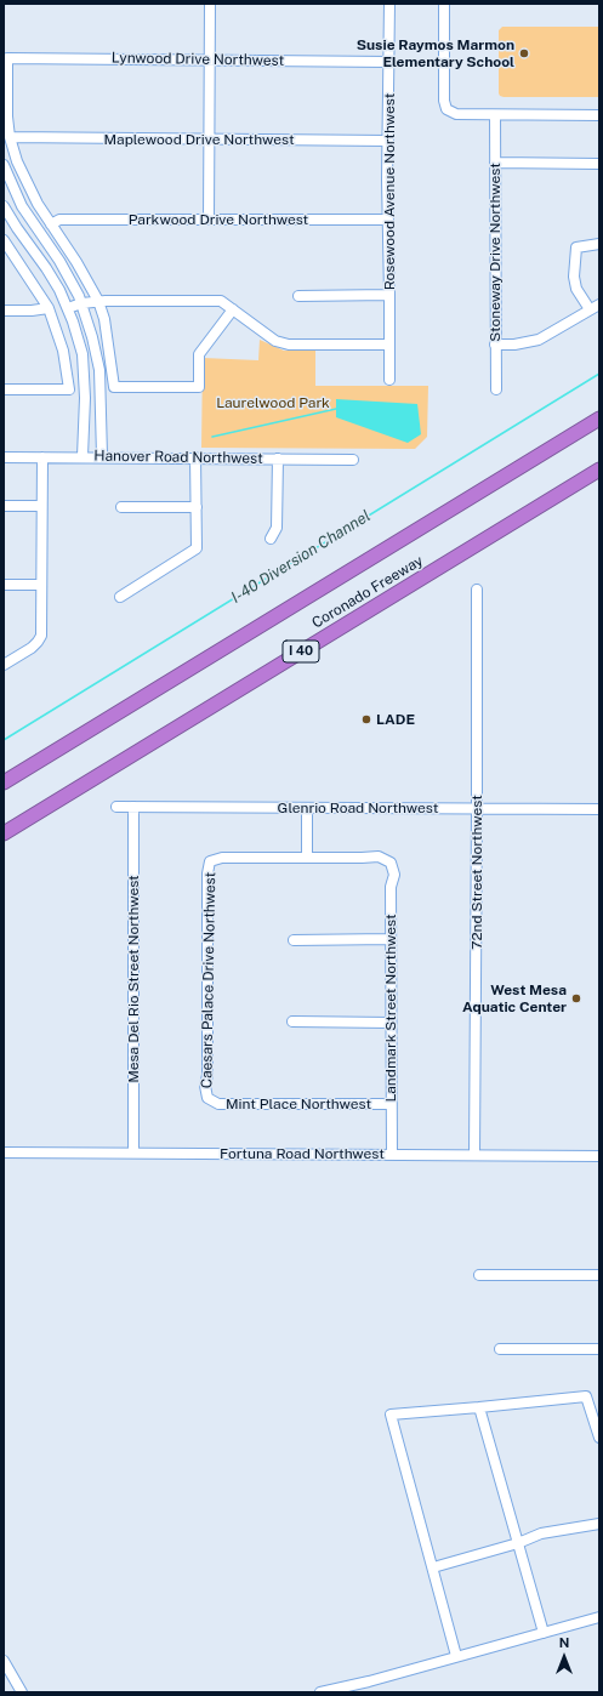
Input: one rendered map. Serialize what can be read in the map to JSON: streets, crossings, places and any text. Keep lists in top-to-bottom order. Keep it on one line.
{"streets":{"highway":["Coronado Freeway","I 40"],"street":["Lynwood Drive Northwest","Maplewood Drive Northwest","Rosewood Avenue Northwest","Parkwood Drive Northwest","Stoneway Drive Northwest","Hanover Road Northwest","Glenrio Road Northwest","72nd Street Northwest","Mesa Del Rio Street Northwest","Caesars Palace Drive Northwest","Landmark Street Northwest","Mint Place Northwest","Fortuna Road Northwest"]},"crossings":[["Lynwood Drive Northwest","Maplewood Drive Northwest"],["Lynwood Drive Northwest","Rosewood Avenue Northwest"],["Maplewood Drive Northwest","Rosewood Avenue Northwest"],["Rosewood Avenue Northwest","Parkwood Drive Northwest"],["Glenrio Road Northwest","72nd Street Northwest"],["Glenrio Road Northwest","Mesa Del Rio Street Northwest"],["72nd Street Northwest","Fortuna Road Northwest"],["Mesa Del Rio Street Northwest","Fortuna Road Northwest"],["Caesars Palace Drive Northwest","Landmark Street Northwest"],["Caesars Palace Drive Northwest","Mint Place Northwest"],["Landmark Street Northwest","Mint Place Northwest"],["Landmark Street Northwest","Fortuna Road Northwest"]],"water":["I-40 Diversion Channel"],"parks":["Laurelwood Park"],"places":["Susie Raymos Marmon Elementary School","LADE","West Mesa Aquatic Center"],"north":"top"}
